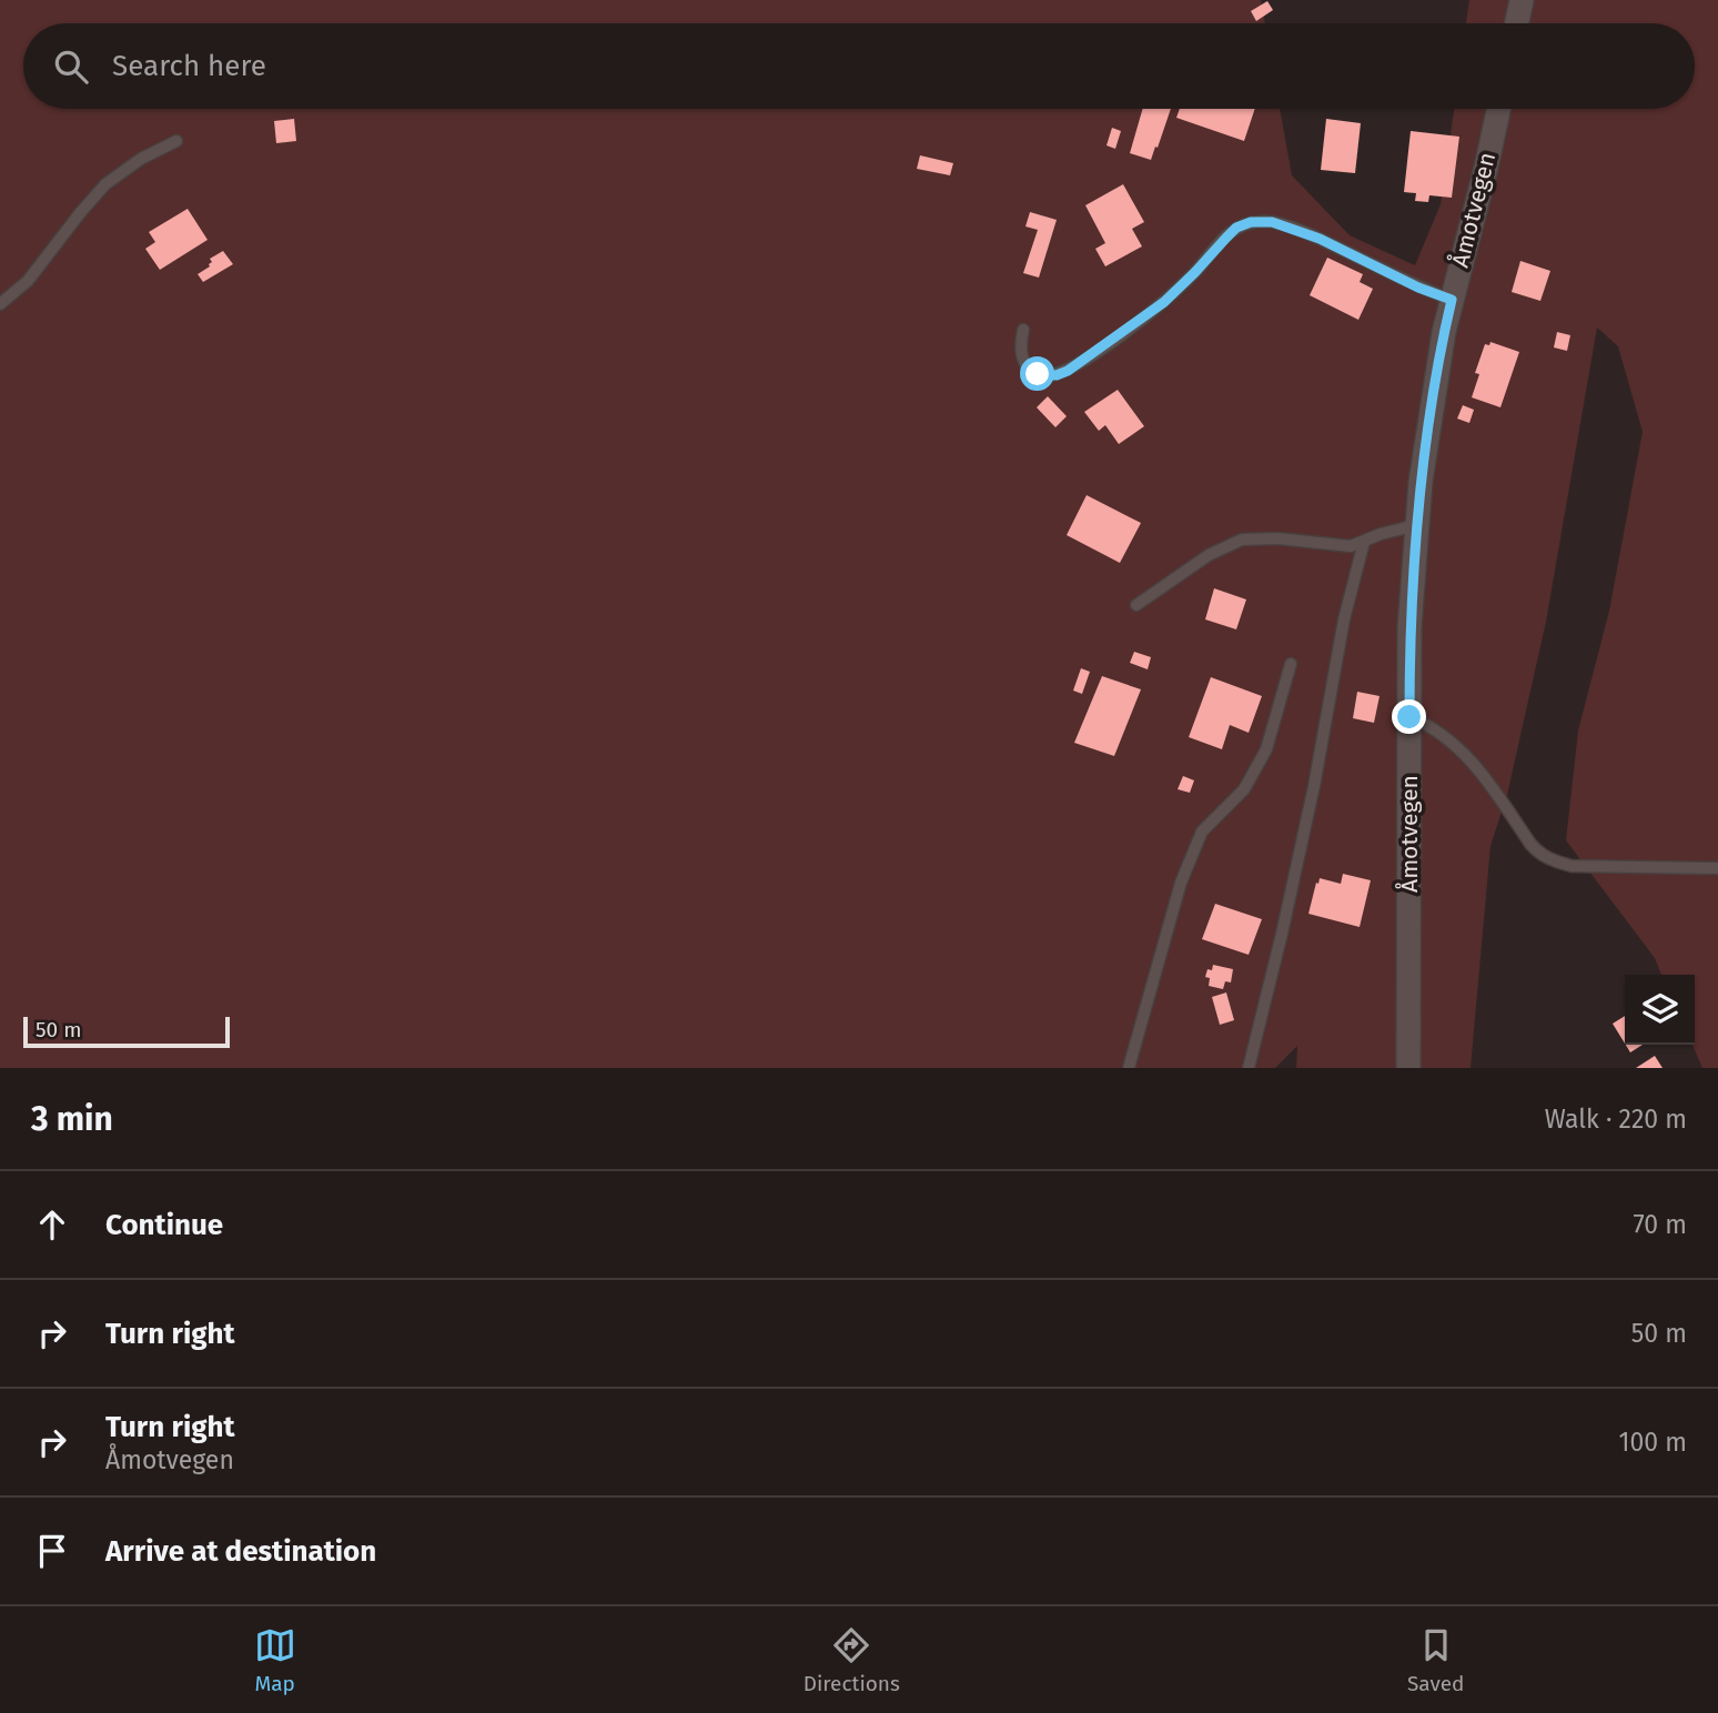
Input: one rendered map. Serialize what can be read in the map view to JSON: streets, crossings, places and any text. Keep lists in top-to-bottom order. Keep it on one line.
{"streets":{"main road":["Åmotvegen"]},"scale_bar":"50 m","page":{"search":"Search here","scale":"50 m","heading":["3 min","Walk · 220 m"],"list":[["Continue","70 m"],["Turn right","50 m"],["Turn right","Åmotvegen","100 m"],"Arrive at destination"],"nav":["Map","Directions","Saved"]}}
